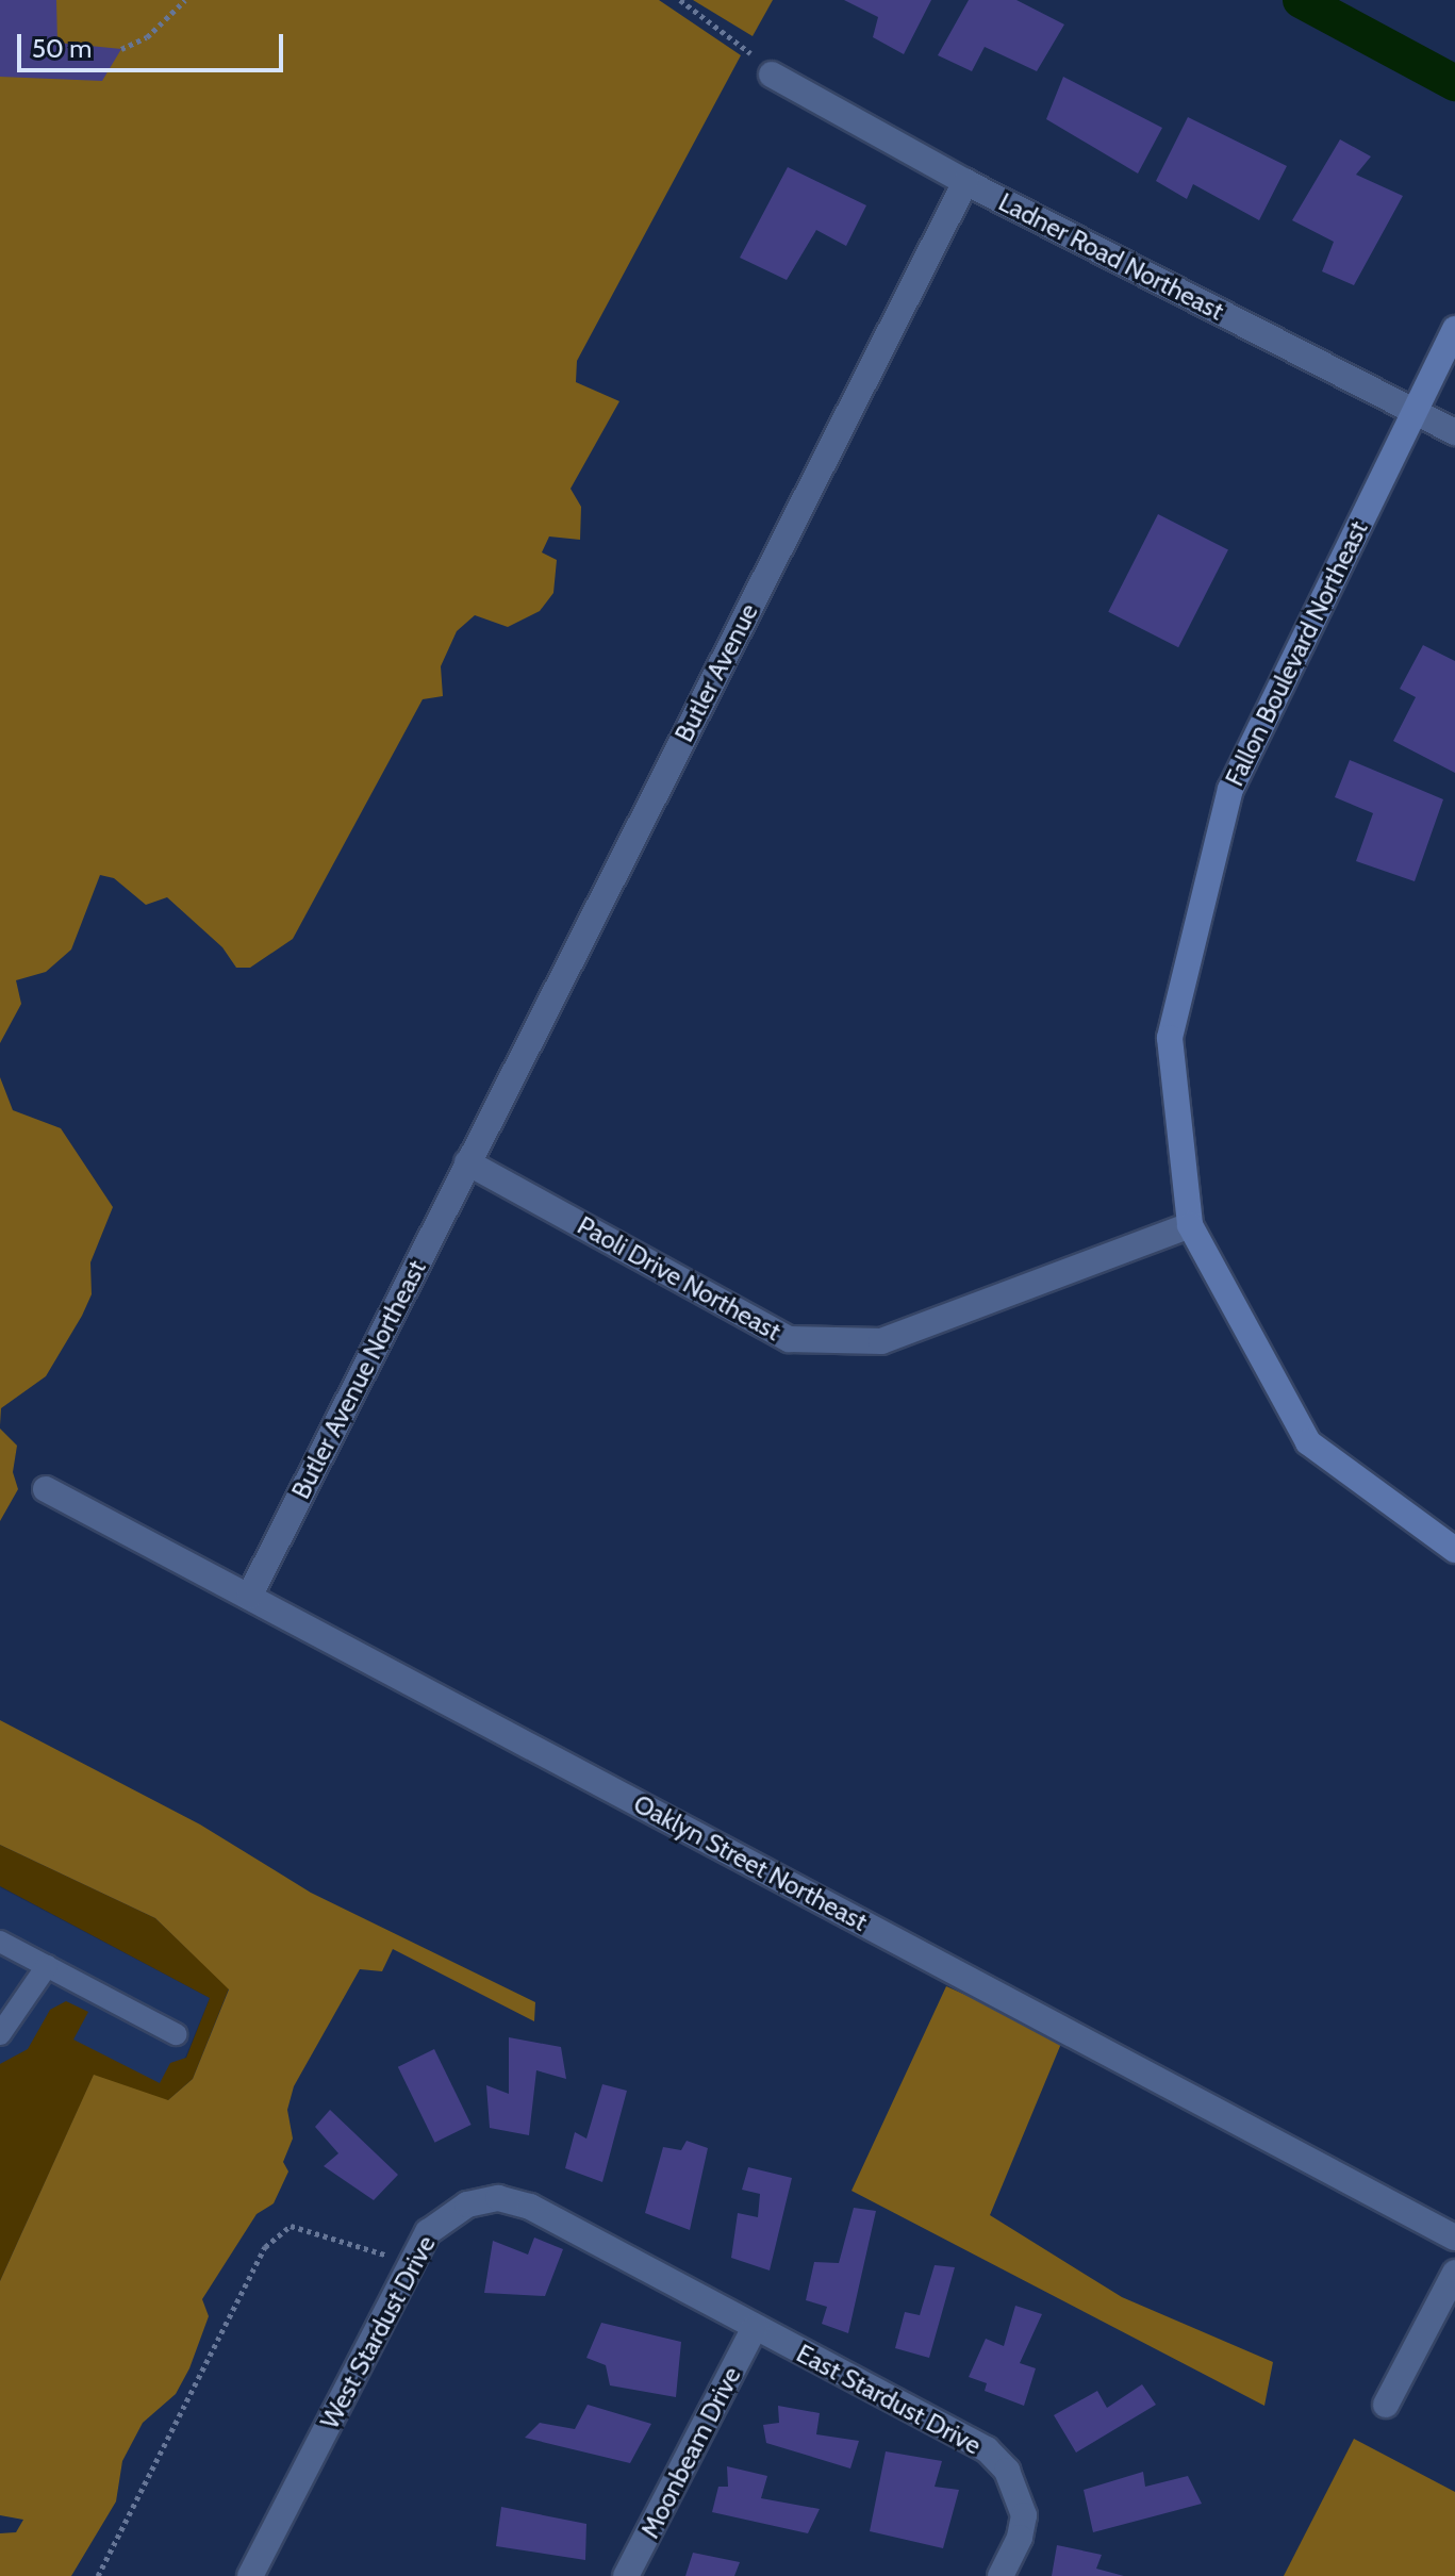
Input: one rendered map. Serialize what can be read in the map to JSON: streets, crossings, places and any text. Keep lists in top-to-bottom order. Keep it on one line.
{"streets":{"street":["Ladner Road Northeast","Fallon Boulevard Northeast","Butler Avenue","Paoli Drive Northeast","Butler Avenue Northeast","Oaklyn Street Northeast","West Stardust Drive","East Stardust Drive","Moonbeam Drive"]},"crossings":[["Ladner Road Northeast","Fallon Boulevard Northeast"],["Ladner Road Northeast","Butler Avenue"],["Fallon Boulevard Northeast","Paoli Drive Northeast"],["Butler Avenue","Paoli Drive Northeast"],["Butler Avenue","Butler Avenue Northeast"],["Paoli Drive Northeast","Butler Avenue Northeast"],["Butler Avenue Northeast","Oaklyn Street Northeast"],["West Stardust Drive","East Stardust Drive"],["West Stardust Drive","Moonbeam Drive"],["East Stardust Drive","Moonbeam Drive"]],"scale_bar":"50 m"}
